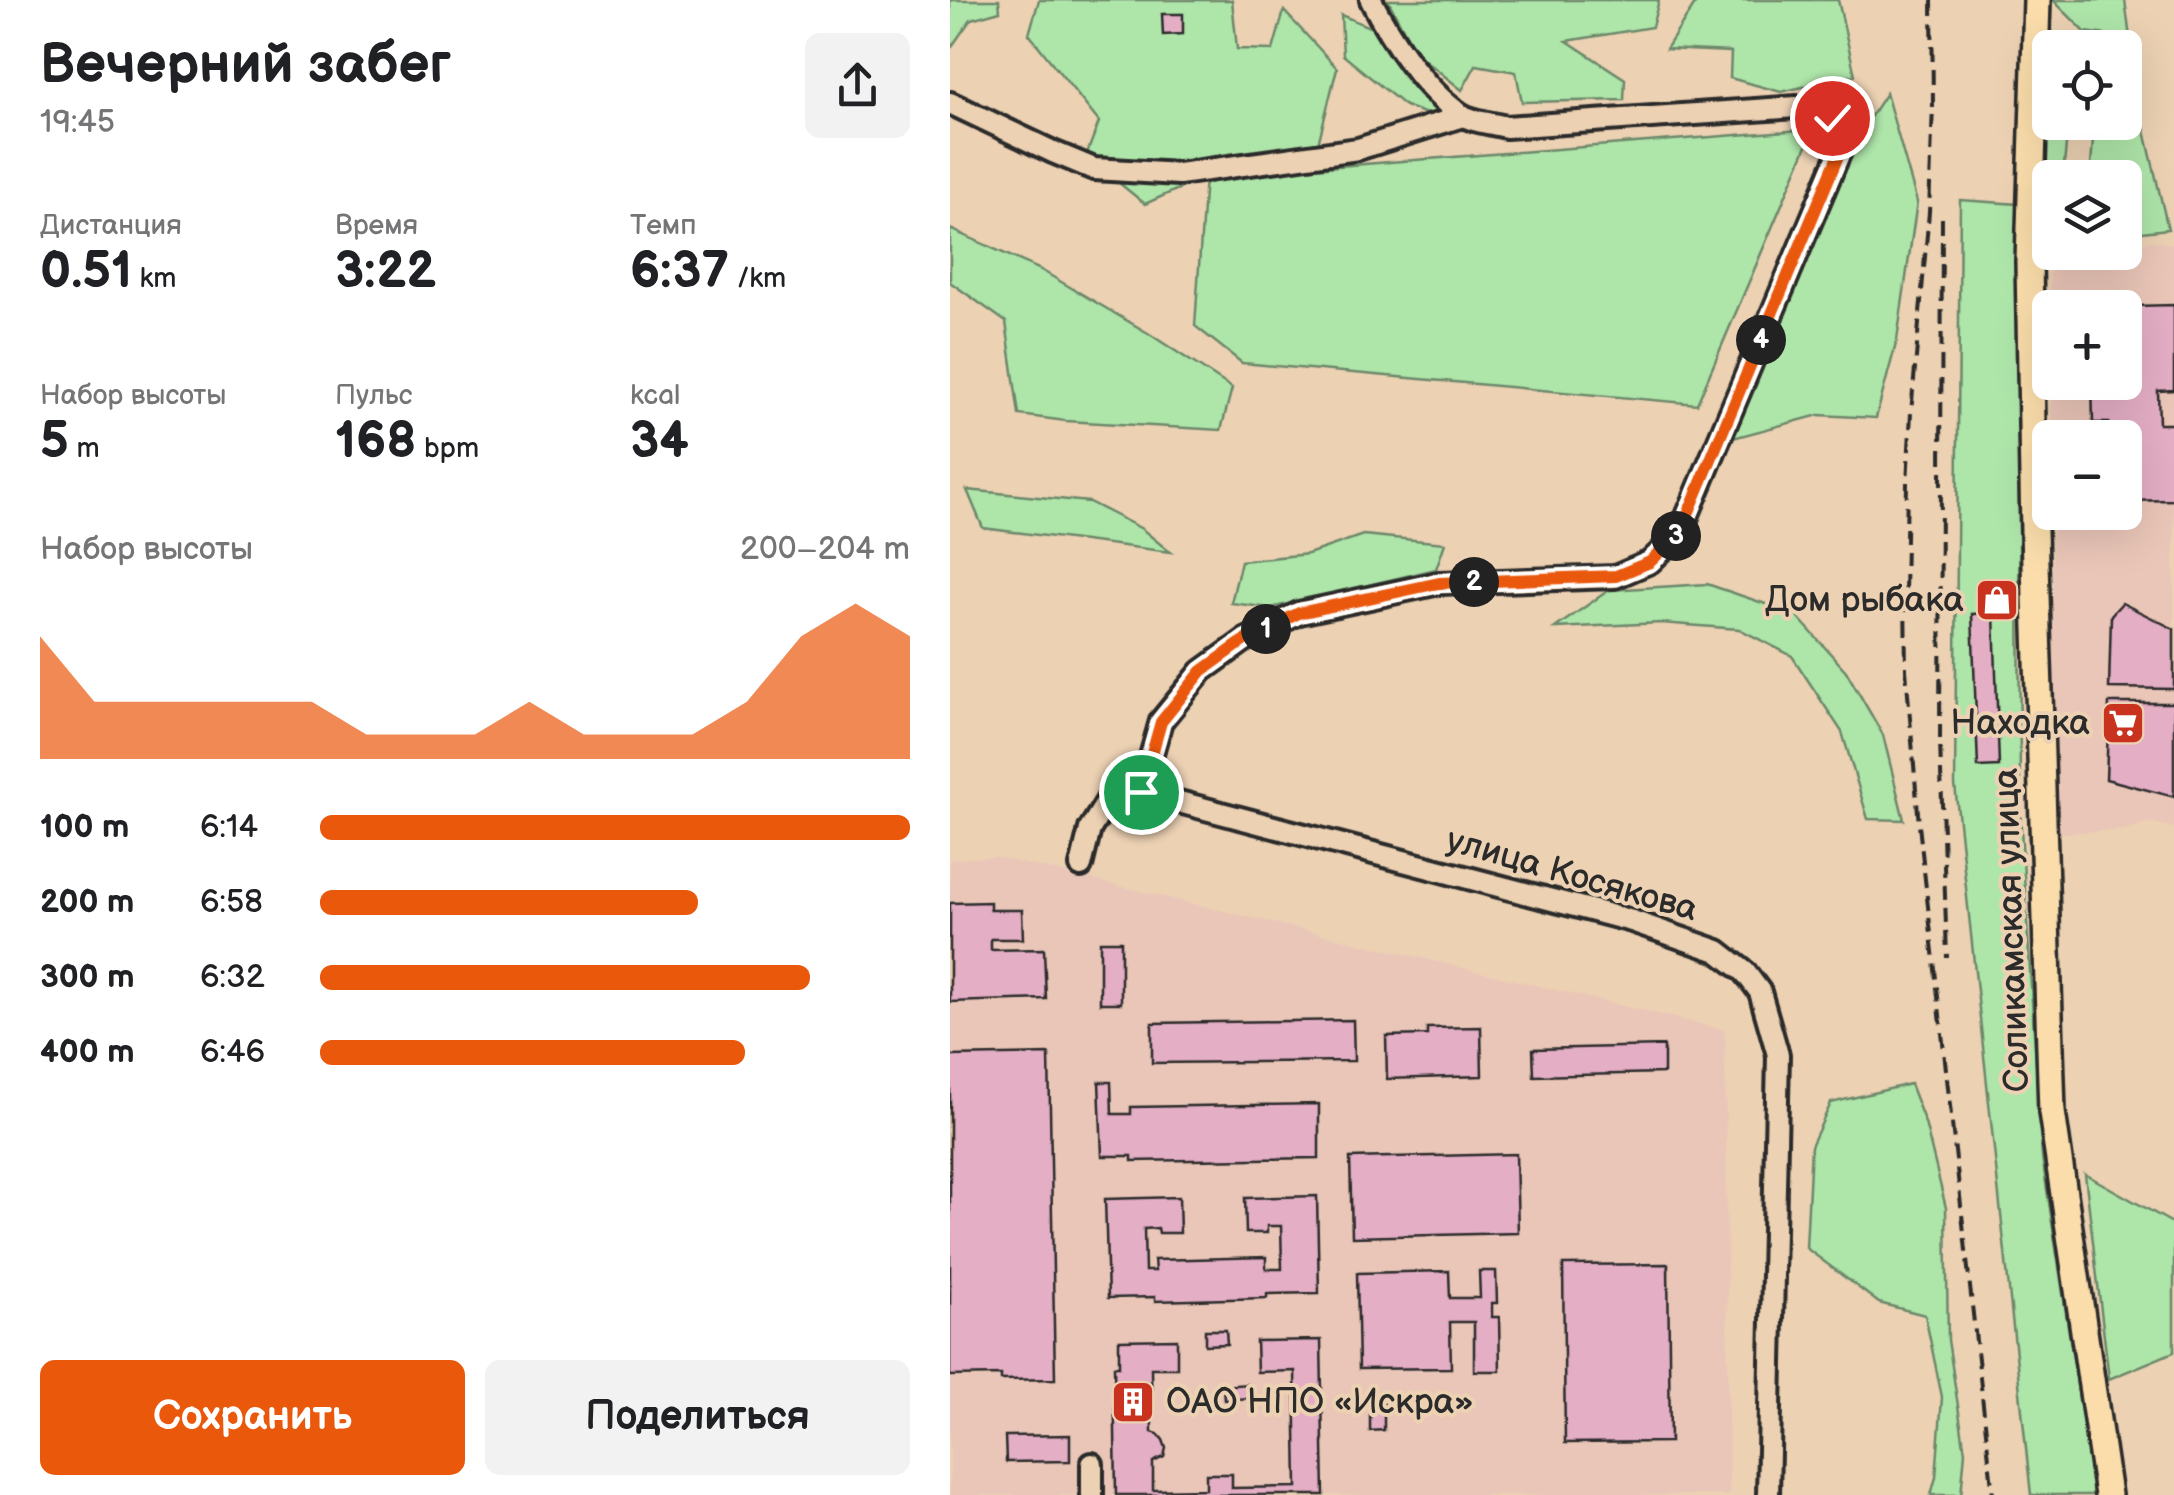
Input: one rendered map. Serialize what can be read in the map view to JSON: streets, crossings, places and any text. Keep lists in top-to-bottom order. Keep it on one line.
{"streets":{"main road":["Соликамская улица"],"street":["улица Косякова"]},"places":{"shop":["Дом рыбака"],"supermarket":["Находка"],"building":["ОАО НПО «Искра»"]},"page":{"heading":["Вечерний забег","19:45"],"map_buttons":["+","−"],"stats":[["Дистанция","0.51 km"],["Время","3:22"],["Темп","6:37 /km"],["Набор высоты","5 m"],["Пульс","168 bpm"],["kcal","34"]],"pins":["4","3","2","1"],"chart":["Набор высоты","200–204 m"],"list":[{"name":"100 m","note":"6:14"},{"name":"200 m","note":"6:58"},{"name":"300 m","note":"6:32"},{"name":"400 m","note":"6:46"}],"buttons":["Сохранить","Поделиться"]}}
